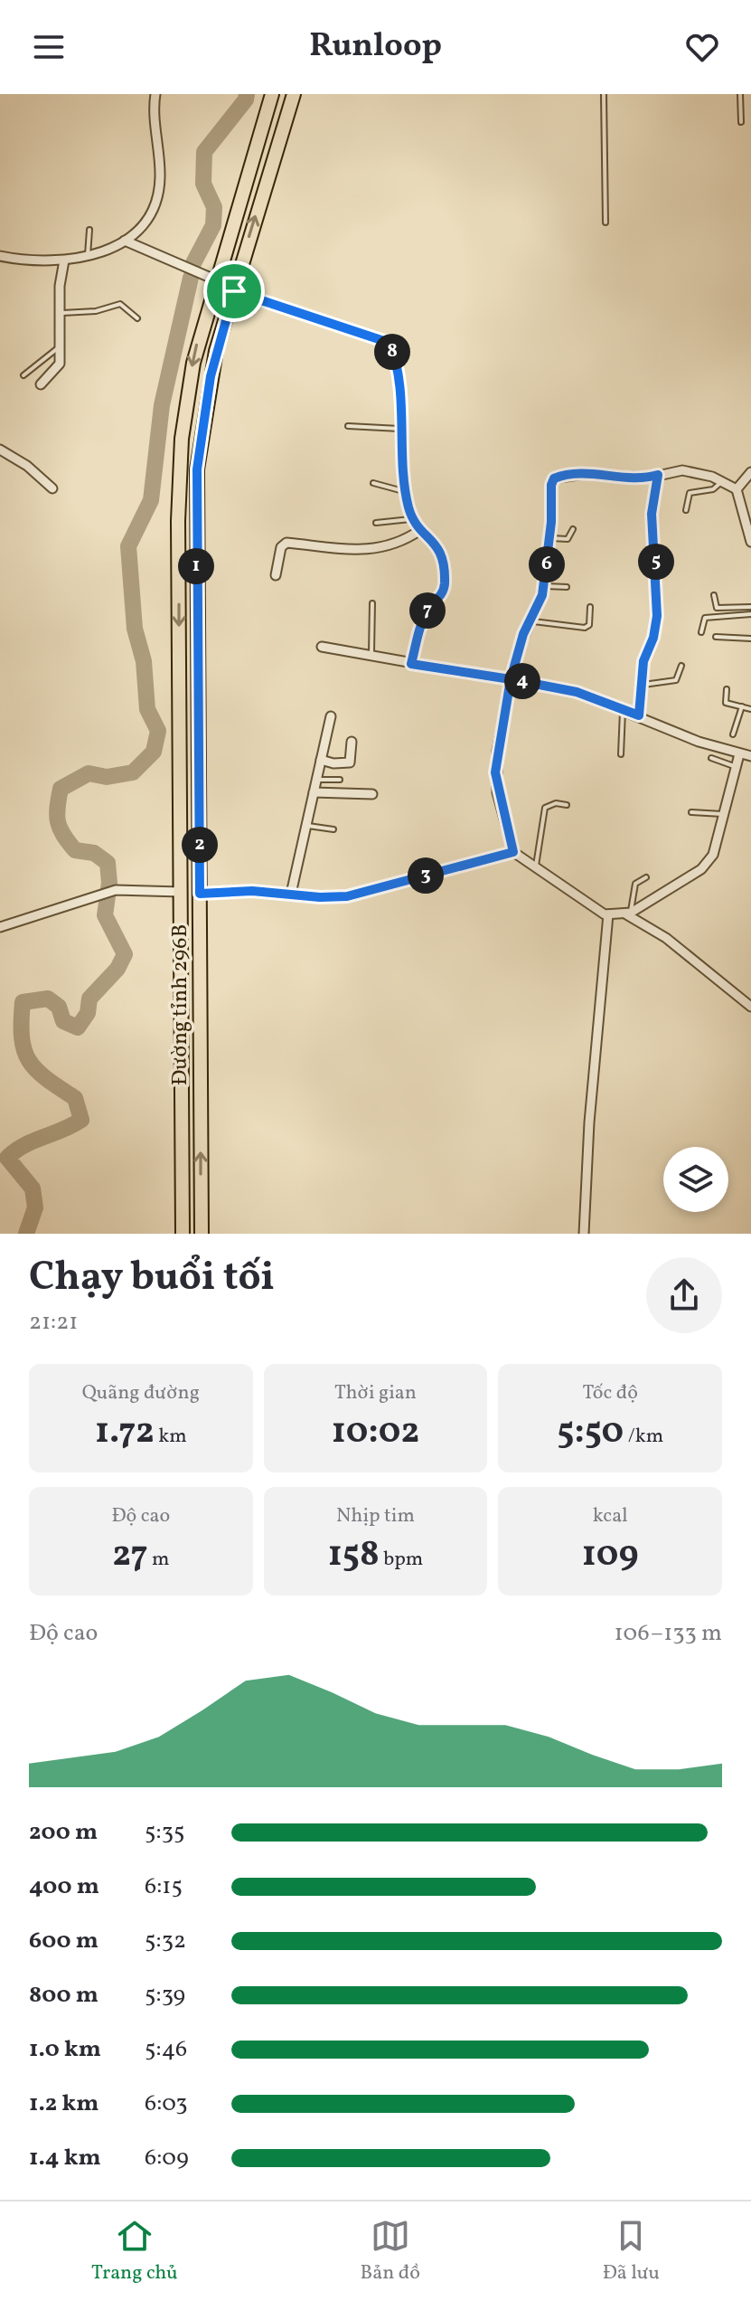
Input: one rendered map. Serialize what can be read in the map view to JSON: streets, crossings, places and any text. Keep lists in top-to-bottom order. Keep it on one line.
{"streets":{"main road":["Đường tỉnh 296B"]},"page":{"header":"Runloop","pins":["8","5","6","1","7","4","2","3"],"heading":["Chạy buổi tối","21:21"],"stats":[["Quãng đường","1.72 km"],["Thời gian","10:02"],["Tốc độ","5:50 /km"],["Độ cao","27 m"],["Nhịp tim","158 bpm"],["kcal","109"]],"chart":["Độ cao","106–133 m"],"list":[{"name":"200 m","note":"5:35"},{"name":"400 m","note":"6:15"},{"name":"600 m","note":"5:32"},{"name":"800 m","note":"5:39"},{"name":"1.0 km","note":"5:46"},{"name":"1.2 km","note":"6:03"},{"name":"1.4 km","note":"6:09"}],"tabs":["Trang chủ","Bản đồ","Đã lưu"]}}
